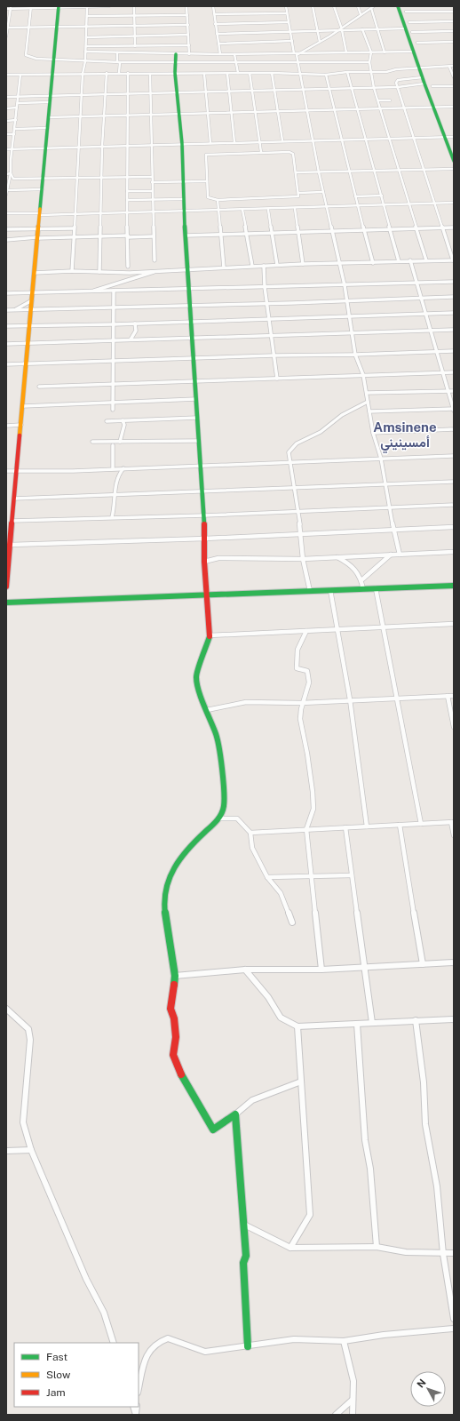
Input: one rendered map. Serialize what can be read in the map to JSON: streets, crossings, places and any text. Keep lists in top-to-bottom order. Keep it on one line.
{"districts":["Amsinene أمسينيني"],"legend":["Fast","Slow","Jam"],"north":"top left"}
